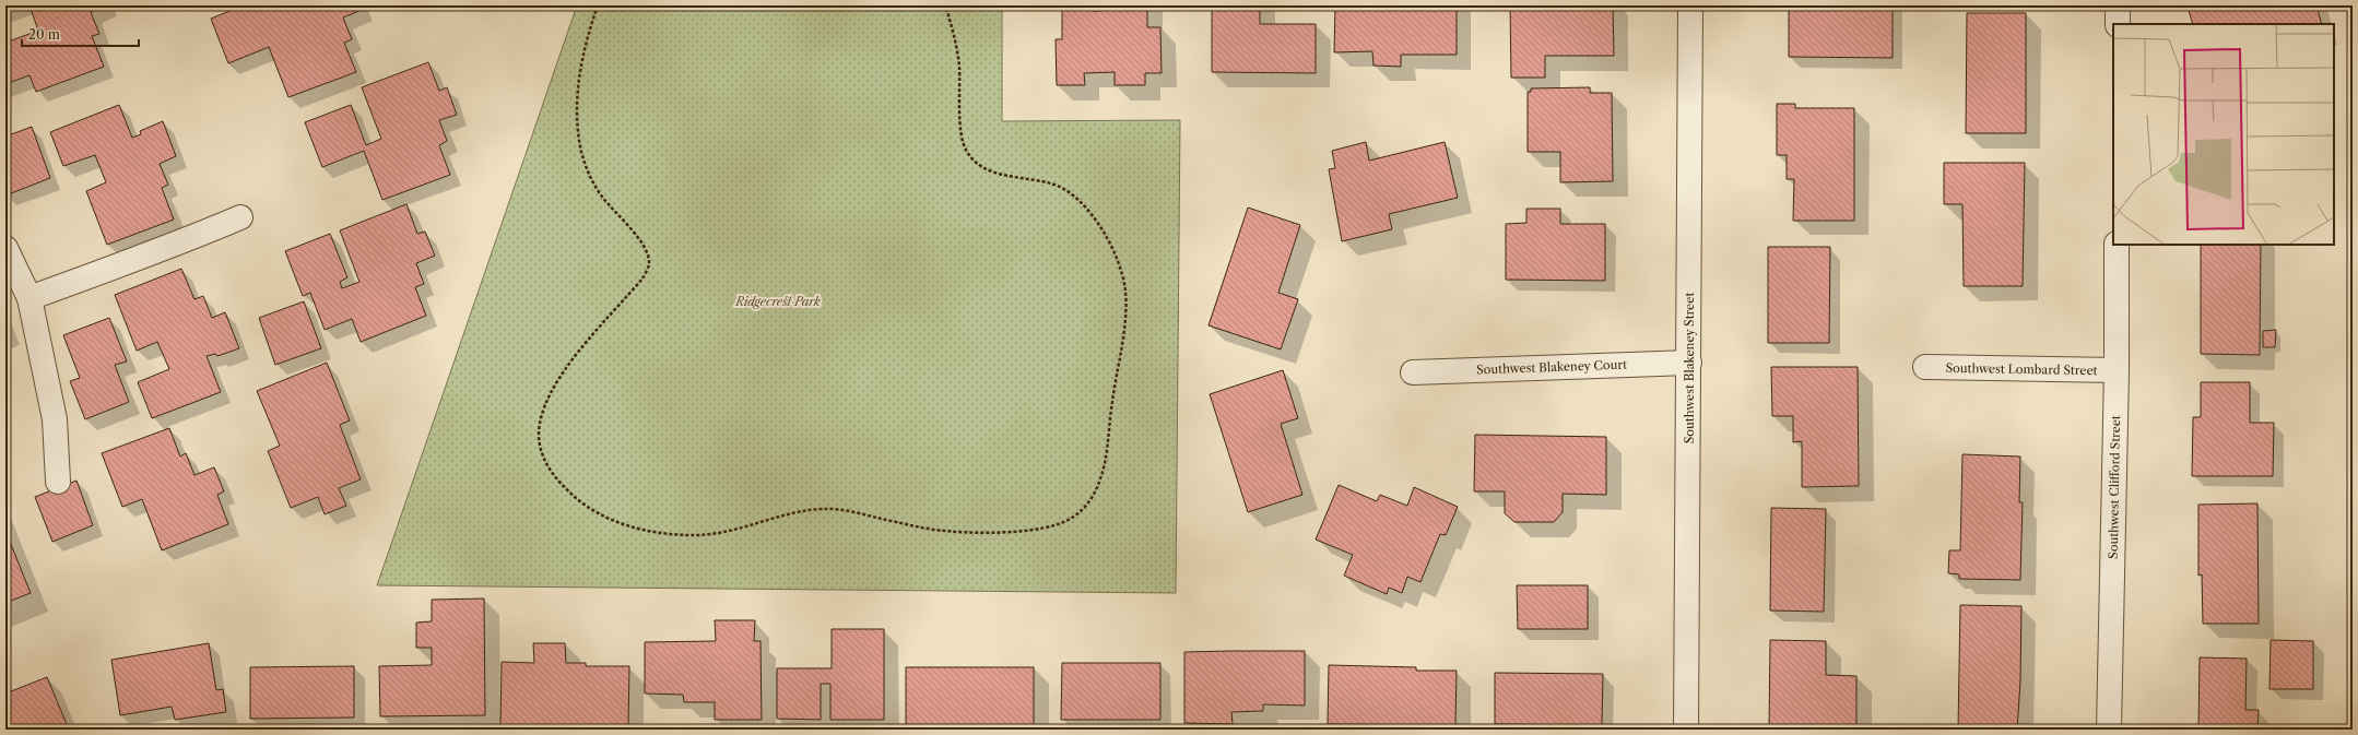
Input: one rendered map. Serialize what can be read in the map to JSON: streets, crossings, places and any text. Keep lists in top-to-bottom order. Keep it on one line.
{"streets":{"street":["Southwest Blakeney Court","Southwest Blakeney Street","Southwest Lombard Street","Southwest Clifford Street"]},"crossings":[["Southwest Blakeney Court","Southwest Blakeney Street"],["Southwest Lombard Street","Southwest Clifford Street"]],"parks":["Ridgecrest Park"],"scale_bar":"20 m"}
